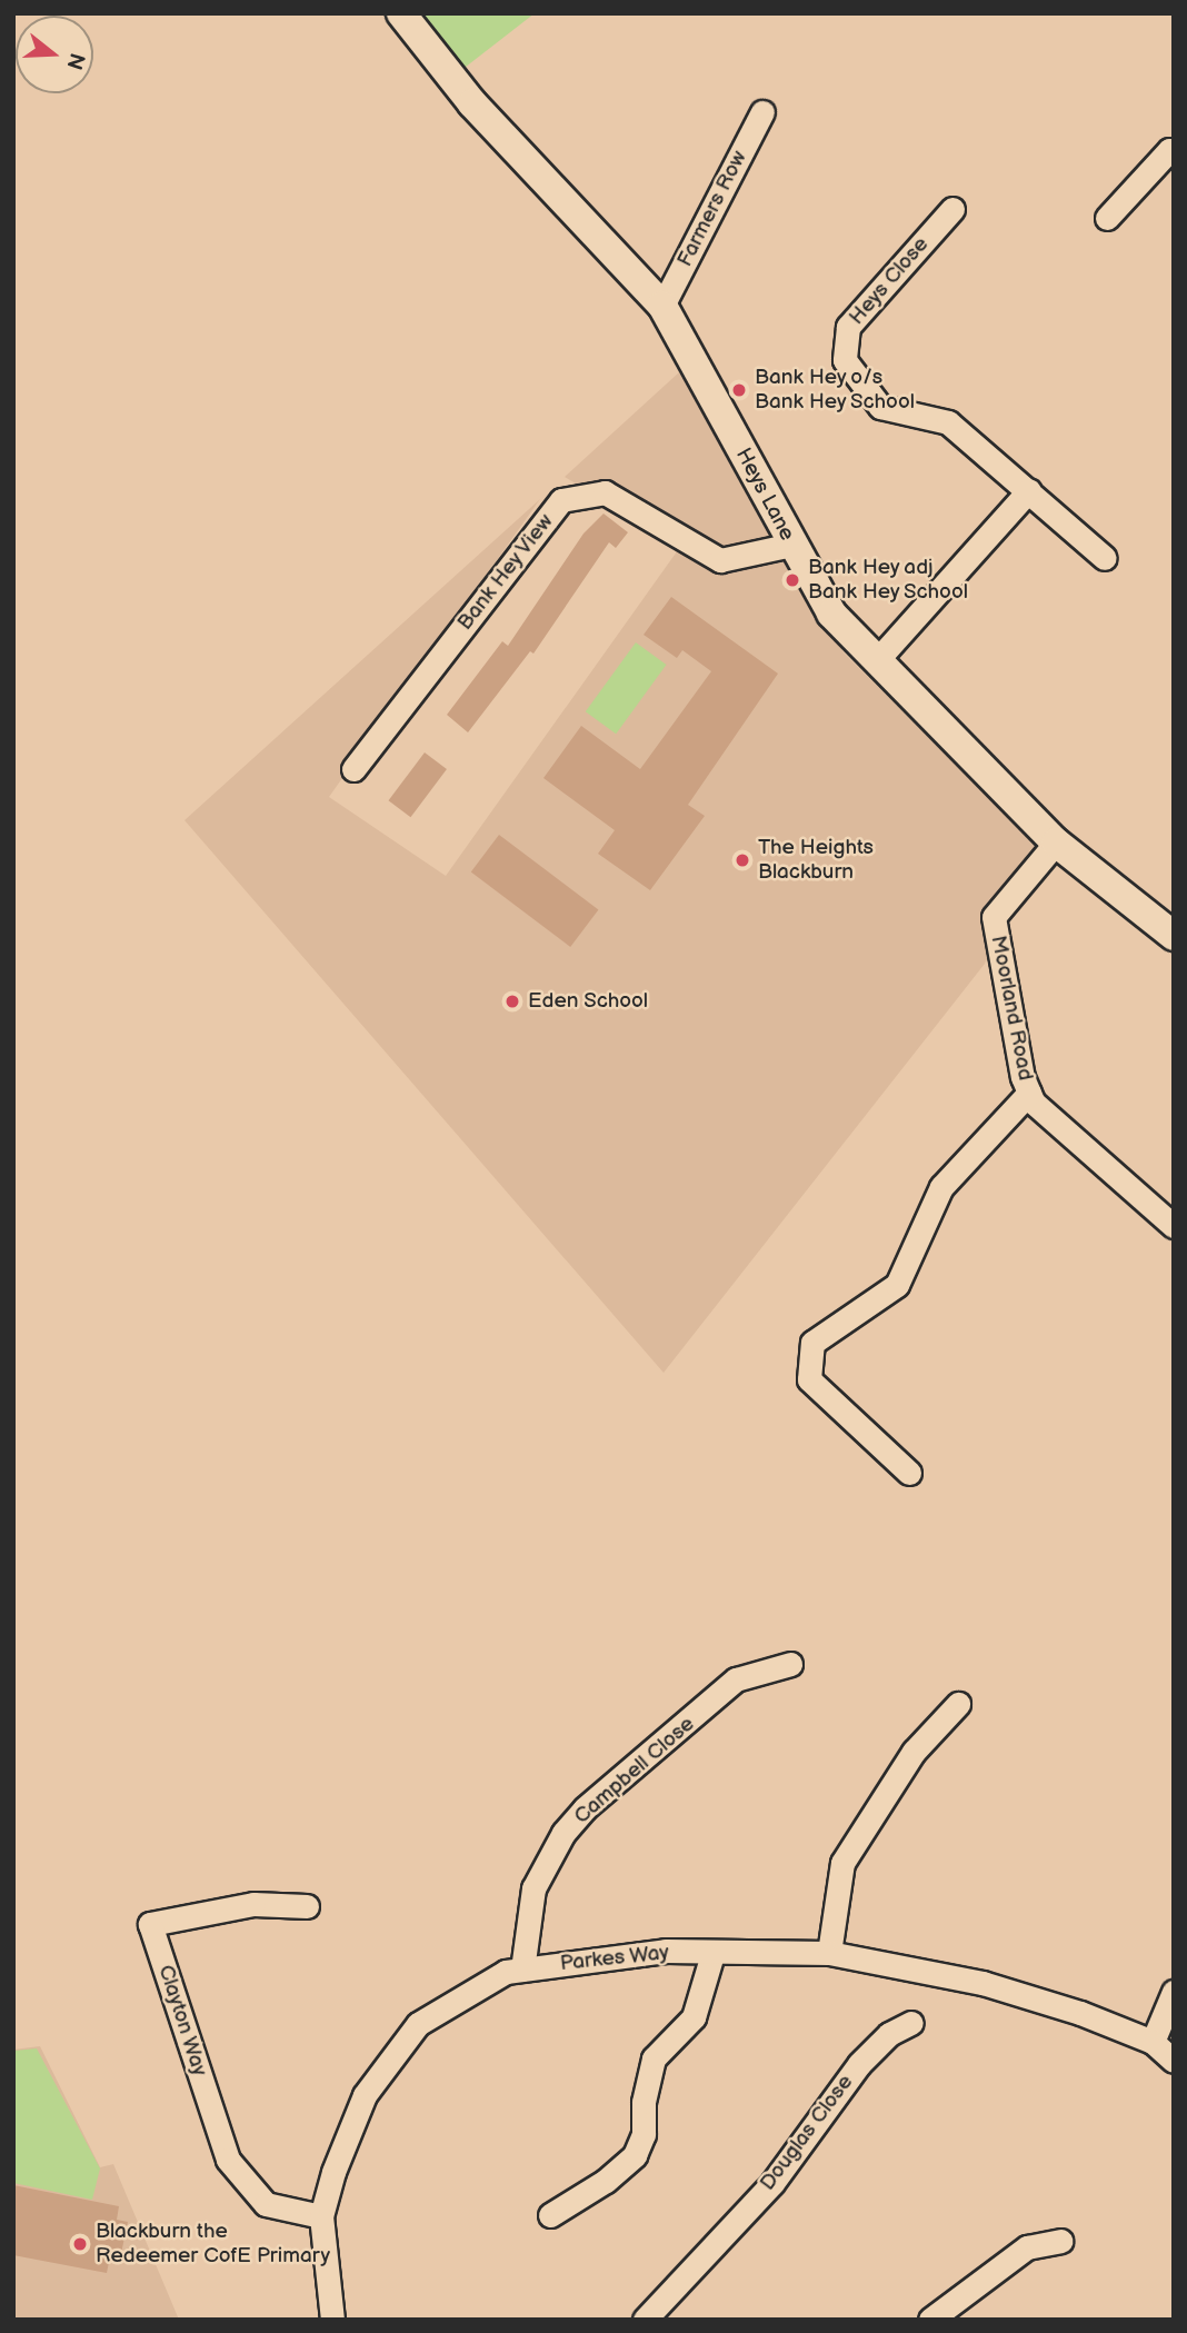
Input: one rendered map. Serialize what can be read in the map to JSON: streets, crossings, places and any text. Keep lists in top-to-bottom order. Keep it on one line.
{"streets":{"street":["Farmers Row","Heys Close","Heys Lane","Bank Hey View","Moorland Road","Campbell Close","Parkes Way","Clayton Way","Douglas Close"]},"crossings":[["Farmers Row","Heys Lane"],["Heys Lane","Bank Hey View"],["Heys Lane","Moorland Road"],["Campbell Close","Parkes Way"],["Parkes Way","Clayton Way"]],"places":["Bank Hey o/s Bank Hey School","Bank Hey adj Bank Hey School","The Heights Blackburn","Eden School","Blackburn the Redeemer CofE Primary"],"north":"right"}
